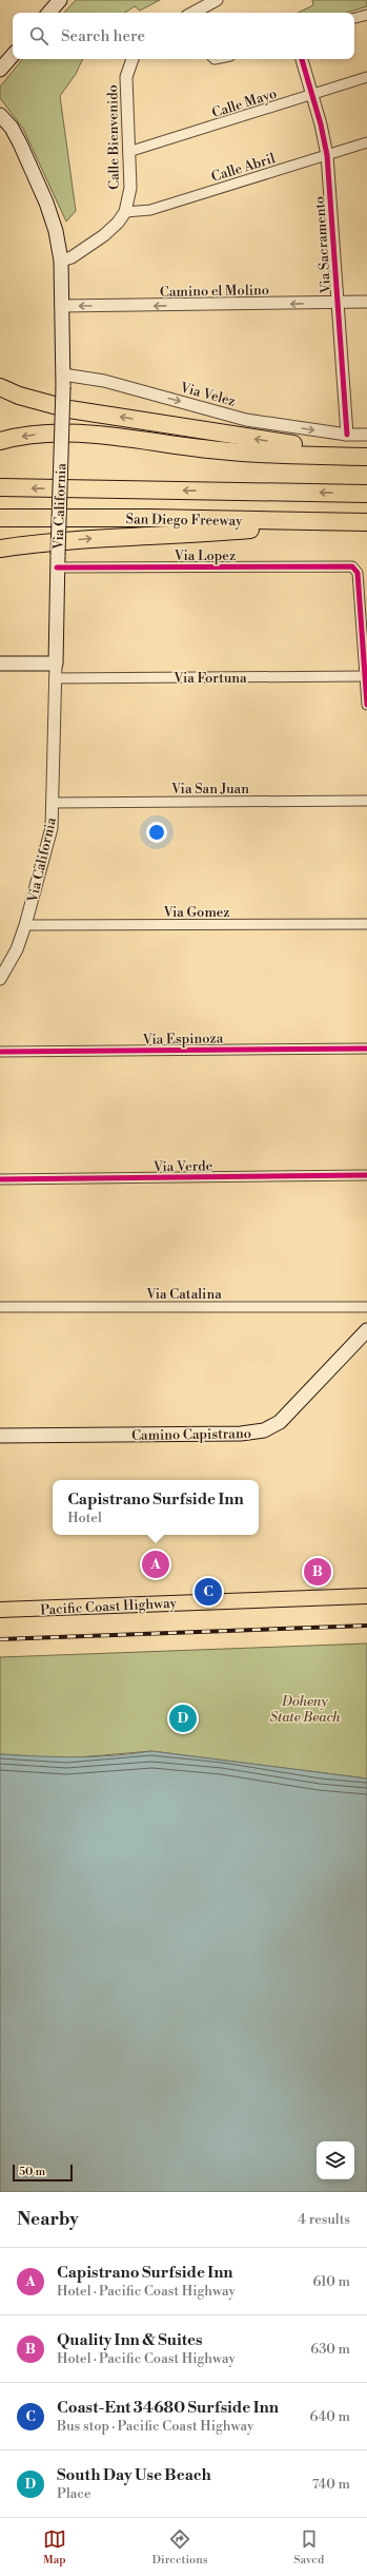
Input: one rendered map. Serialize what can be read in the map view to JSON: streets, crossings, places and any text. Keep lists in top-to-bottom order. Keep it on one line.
{"streets":{"highway":["San Diego Freeway"],"main road":["Via California","Camino Capistrano","Pacific Coast Highway"],"street":["Calle Mayo","Calle Bienvenido","Calle Abril","Via Sacramento","Camino el Molino","Via Velez","Via Lopez","Via Fortuna","Via San Juan","Via Gomez","Via Espinoza","Via Verde","Via Catalina"]},"crossings":[["Calle Mayo","Calle Bienvenido"],["Calle Mayo","Via Sacramento"],["Calle Bienvenido","Calle Abril"],["Calle Bienvenido","Via California"],["Calle Abril","Via Sacramento"],["Via Sacramento","Camino el Molino"],["Via Sacramento","Via Velez"],["Camino el Molino","Via California"],["Via Velez","Via California"],["Via California","Via Lopez"],["Via California","Via Fortuna"],["Via California","Via San Juan"],["Via California","Via Gomez"],["Via Lopez","Via Fortuna"]],"one_way":["Camino el Molino","Via Velez"],"parks":["Doheny State Beach"],"scale_bar":"50 m","page":{"search":"Search here","popup":["Capistrano Surfside Inn","Hotel"],"pins":["A","B","C","D"],"scale":"50 m","heading":["Nearby","4 results"],"list":[{"mark":"A","name":"Capistrano Surfside Inn","note":"Hotel · Pacific Coast Highway","value":"610 m"},{"mark":"B","name":"Quality Inn & Suites","note":"Hotel · Pacific Coast Highway","value":"630 m"},{"mark":"C","name":"Coast-Ent 34680 Surfside Inn","note":"Bus stop · Pacific Coast Highway","value":"640 m"},{"mark":"D","name":"South Day Use Beach","note":"Place","value":"740 m"}],"nav":["Map","Directions","Saved"]}}
